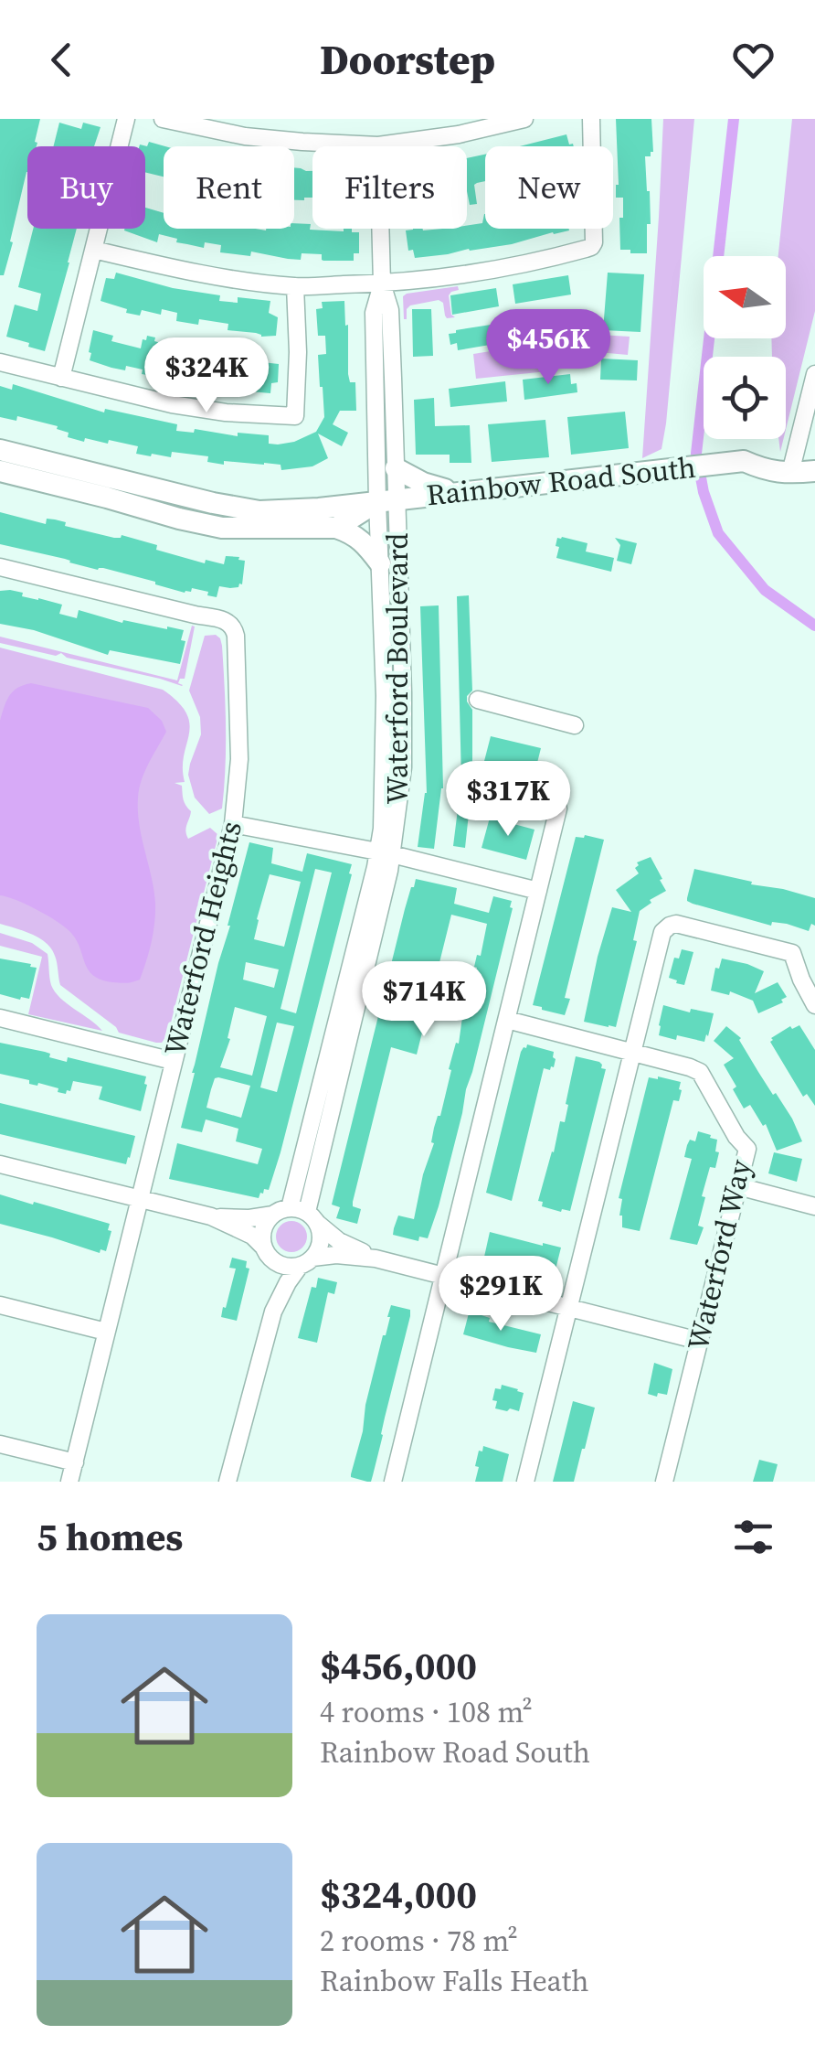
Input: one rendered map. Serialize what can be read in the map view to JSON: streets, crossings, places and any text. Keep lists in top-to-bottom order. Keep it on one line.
{"streets":{"main road":["Rainbow Road South"],"street":["Waterford Boulevard","Waterford Heights","Waterford Way"]},"crossings":[["Rainbow Road South","Waterford Boulevard"]],"north":"left","page":{"header":"Doorstep","chip":["Buy","Rent","Filters","New"],"price":["$456K","$324K","$317K","$714K","$291K"],"heading":"5 homes","list":[{"name":"$456,000","note":"4 rooms · 108 m² · Rainbow Road South"},{"name":"$324,000","note":"2 rooms · 78 m² · Rainbow Falls Heath"}]}}
